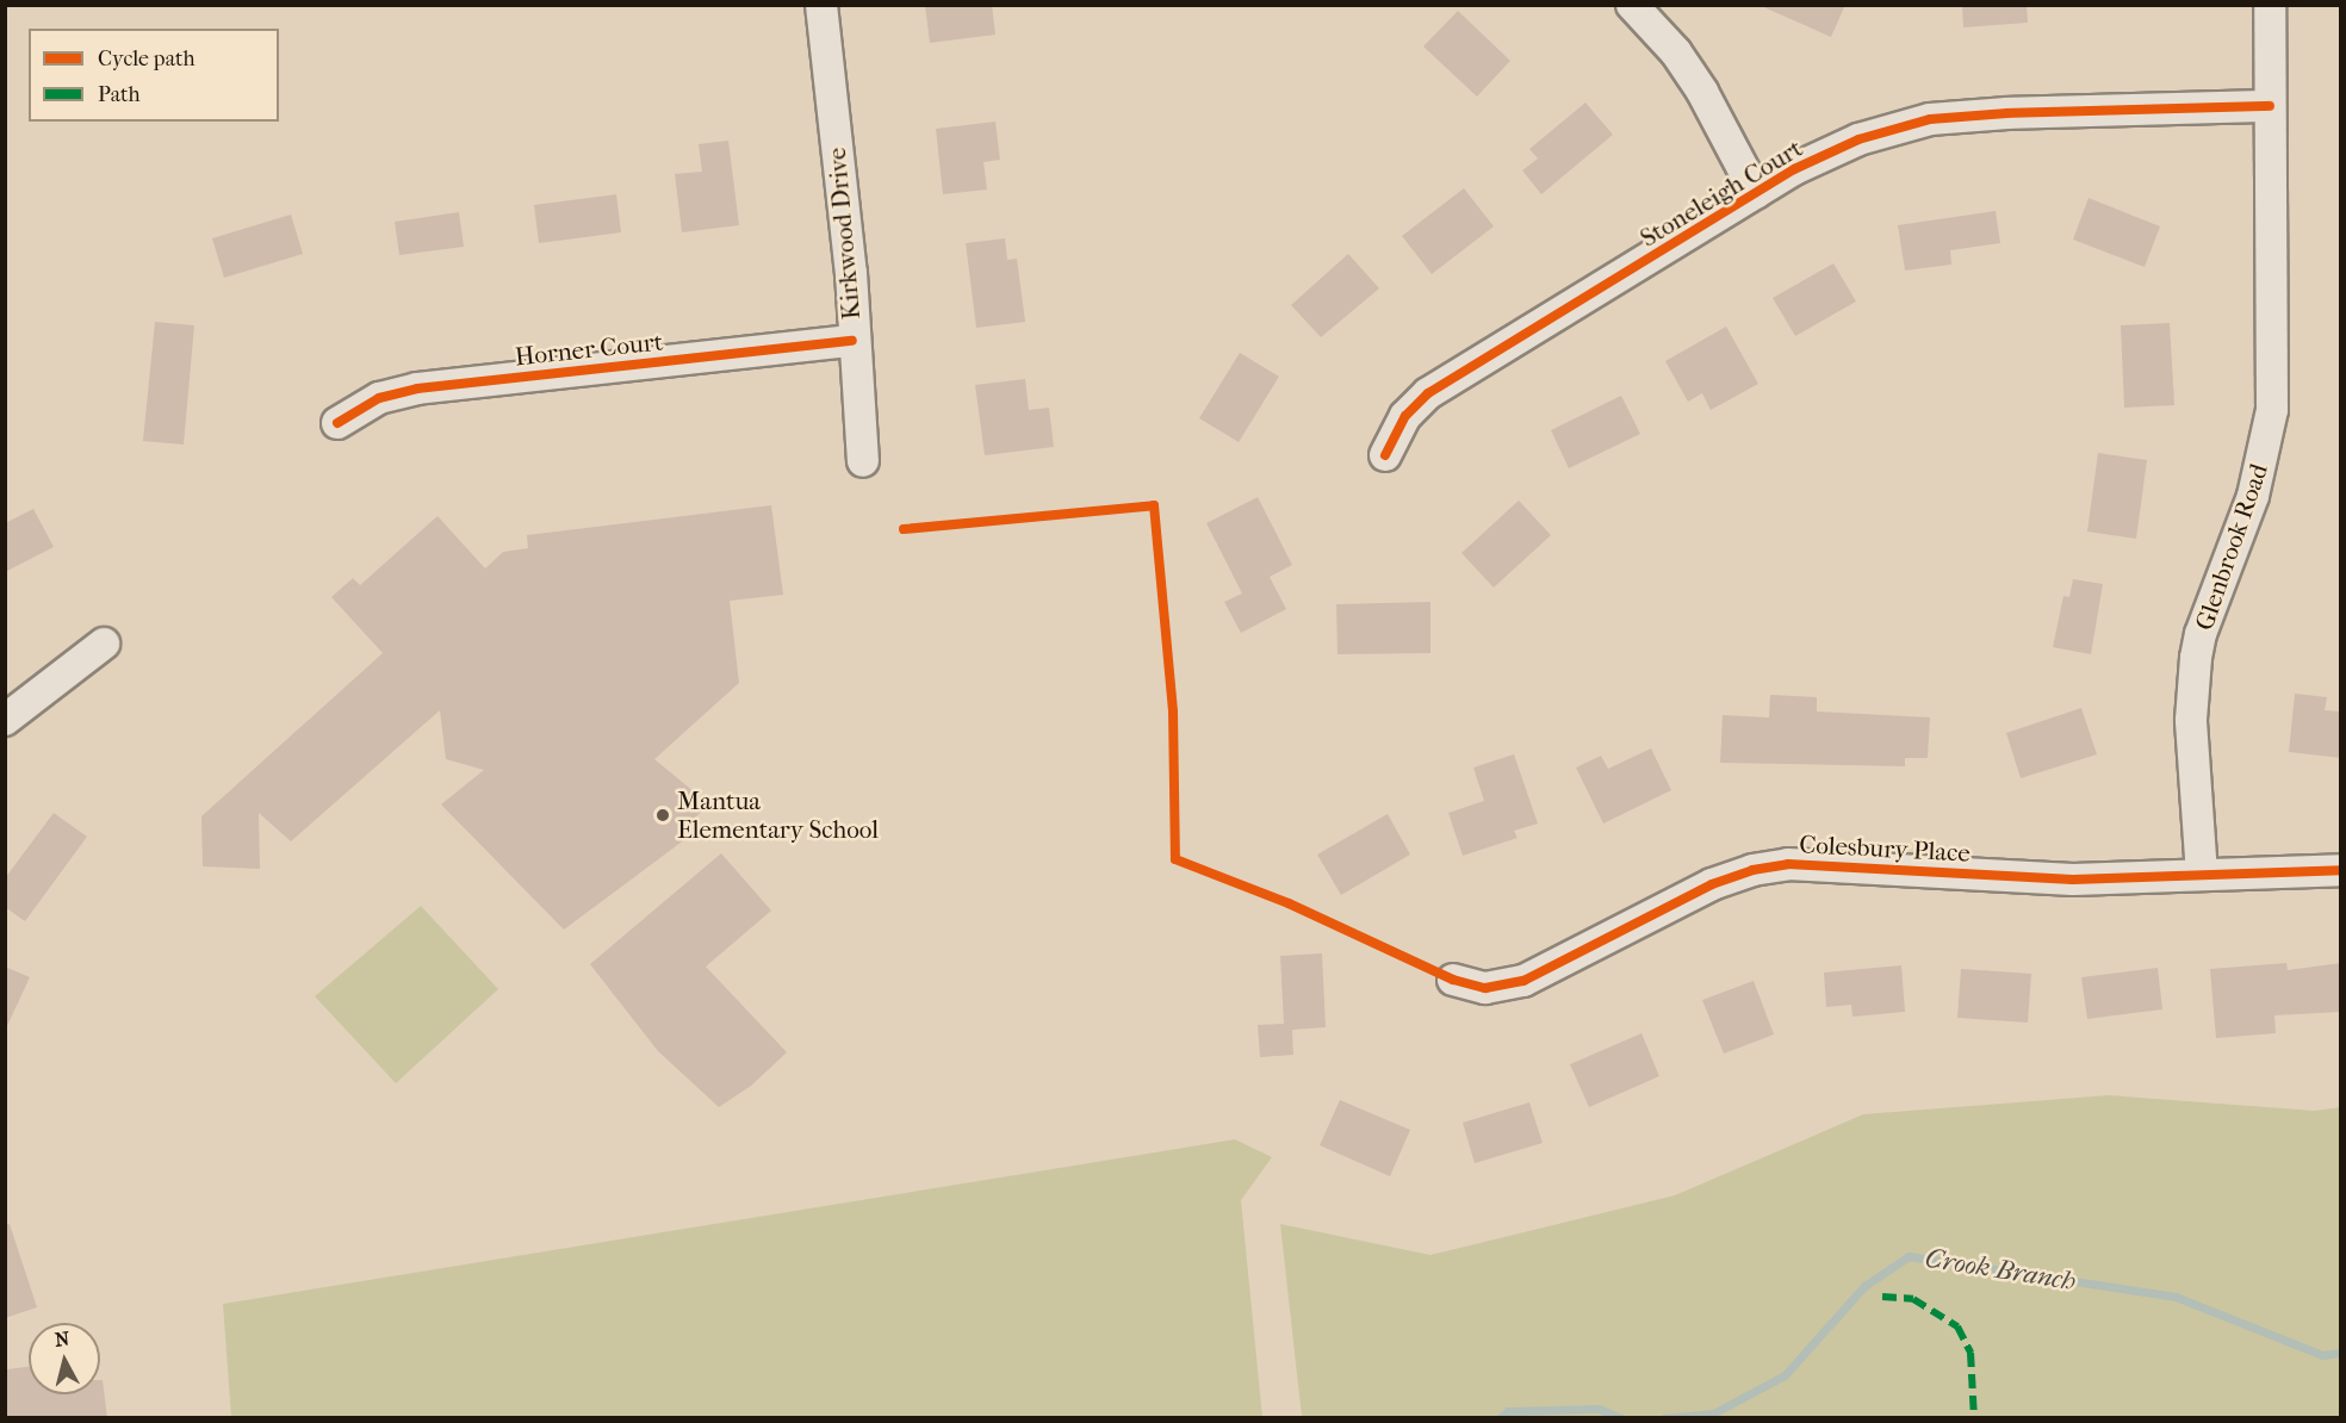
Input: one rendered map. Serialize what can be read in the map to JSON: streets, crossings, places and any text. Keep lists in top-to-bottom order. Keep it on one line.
{"streets":{"street":["Stoneleigh Court","Kirkwood Drive","Horner Court","Glenbrook Road","Colesbury Place"]},"crossings":[["Stoneleigh Court","Glenbrook Road"],["Kirkwood Drive","Horner Court"],["Glenbrook Road","Colesbury Place"]],"water":["Crook Branch"],"places":["Mantua Elementary School"],"legend":["Cycle path","Path"],"north":"top"}
